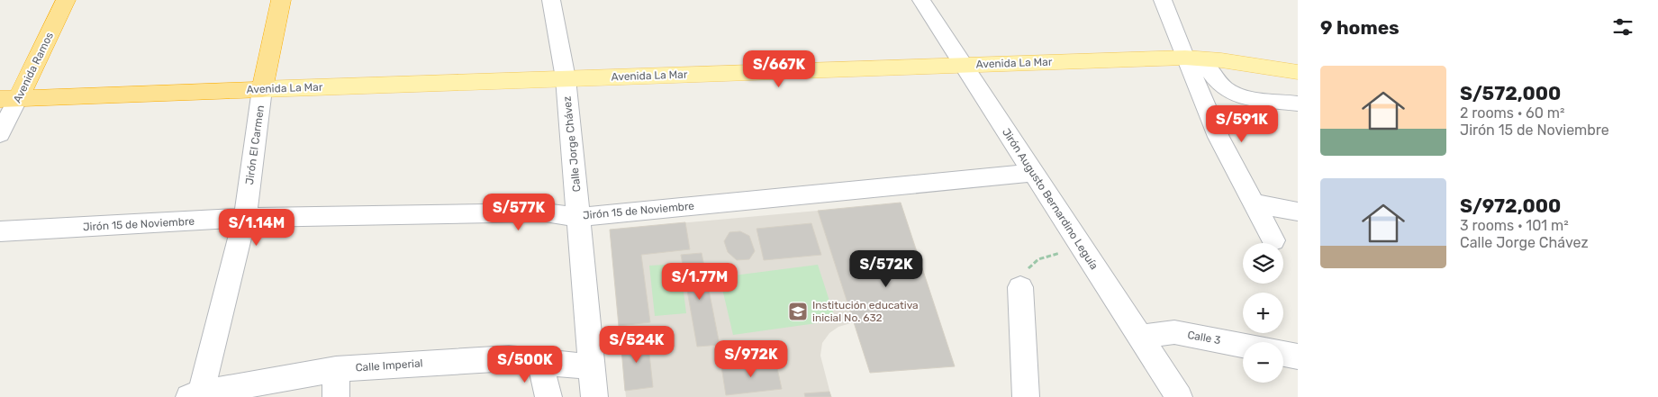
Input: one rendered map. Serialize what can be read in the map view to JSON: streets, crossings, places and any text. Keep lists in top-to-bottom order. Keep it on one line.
{"streets":{"highway":["Avenida La Mar","Avenida Ramos","Jirón El Carmen"],"street":["Calle Jorge Chávez","Jirón Augusto Bernardino Leguía","Jirón 15 de Noviembre","Calle 3","Calle Imperial"]},"crossings":[["Avenida La Mar","Avenida Ramos"],["Avenida La Mar","Calle Jorge Chávez"],["Avenida La Mar","Jirón El Carmen"],["Avenida La Mar","Jirón Augusto Bernardino Leguía"],["Calle Jorge Chávez","Jirón 15 de Noviembre"],["Calle Jorge Chávez","Calle Imperial"],["Jirón El Carmen","Jirón 15 de Noviembre"],["Jirón El Carmen","Calle Imperial"],["Jirón Augusto Bernardino Leguía","Jirón 15 de Noviembre"],["Jirón Augusto Bernardino Leguía","Calle 3"]],"places":{"school or university":["Institución educativa inicial No. 632"]},"page":{"heading":"9 homes","price":["S/667K","S/591K","S/577K","S/1.14M","S/572K","S/1.77M","S/524K","S/972K","S/500K"],"list":[{"name":"S/572,000","note":"2 rooms · 60 m² · Jirón 15 de Noviembre"},{"name":"S/972,000","note":"3 rooms · 101 m² · Calle Jorge Chávez"}],"map_buttons":["+","−"]}}
